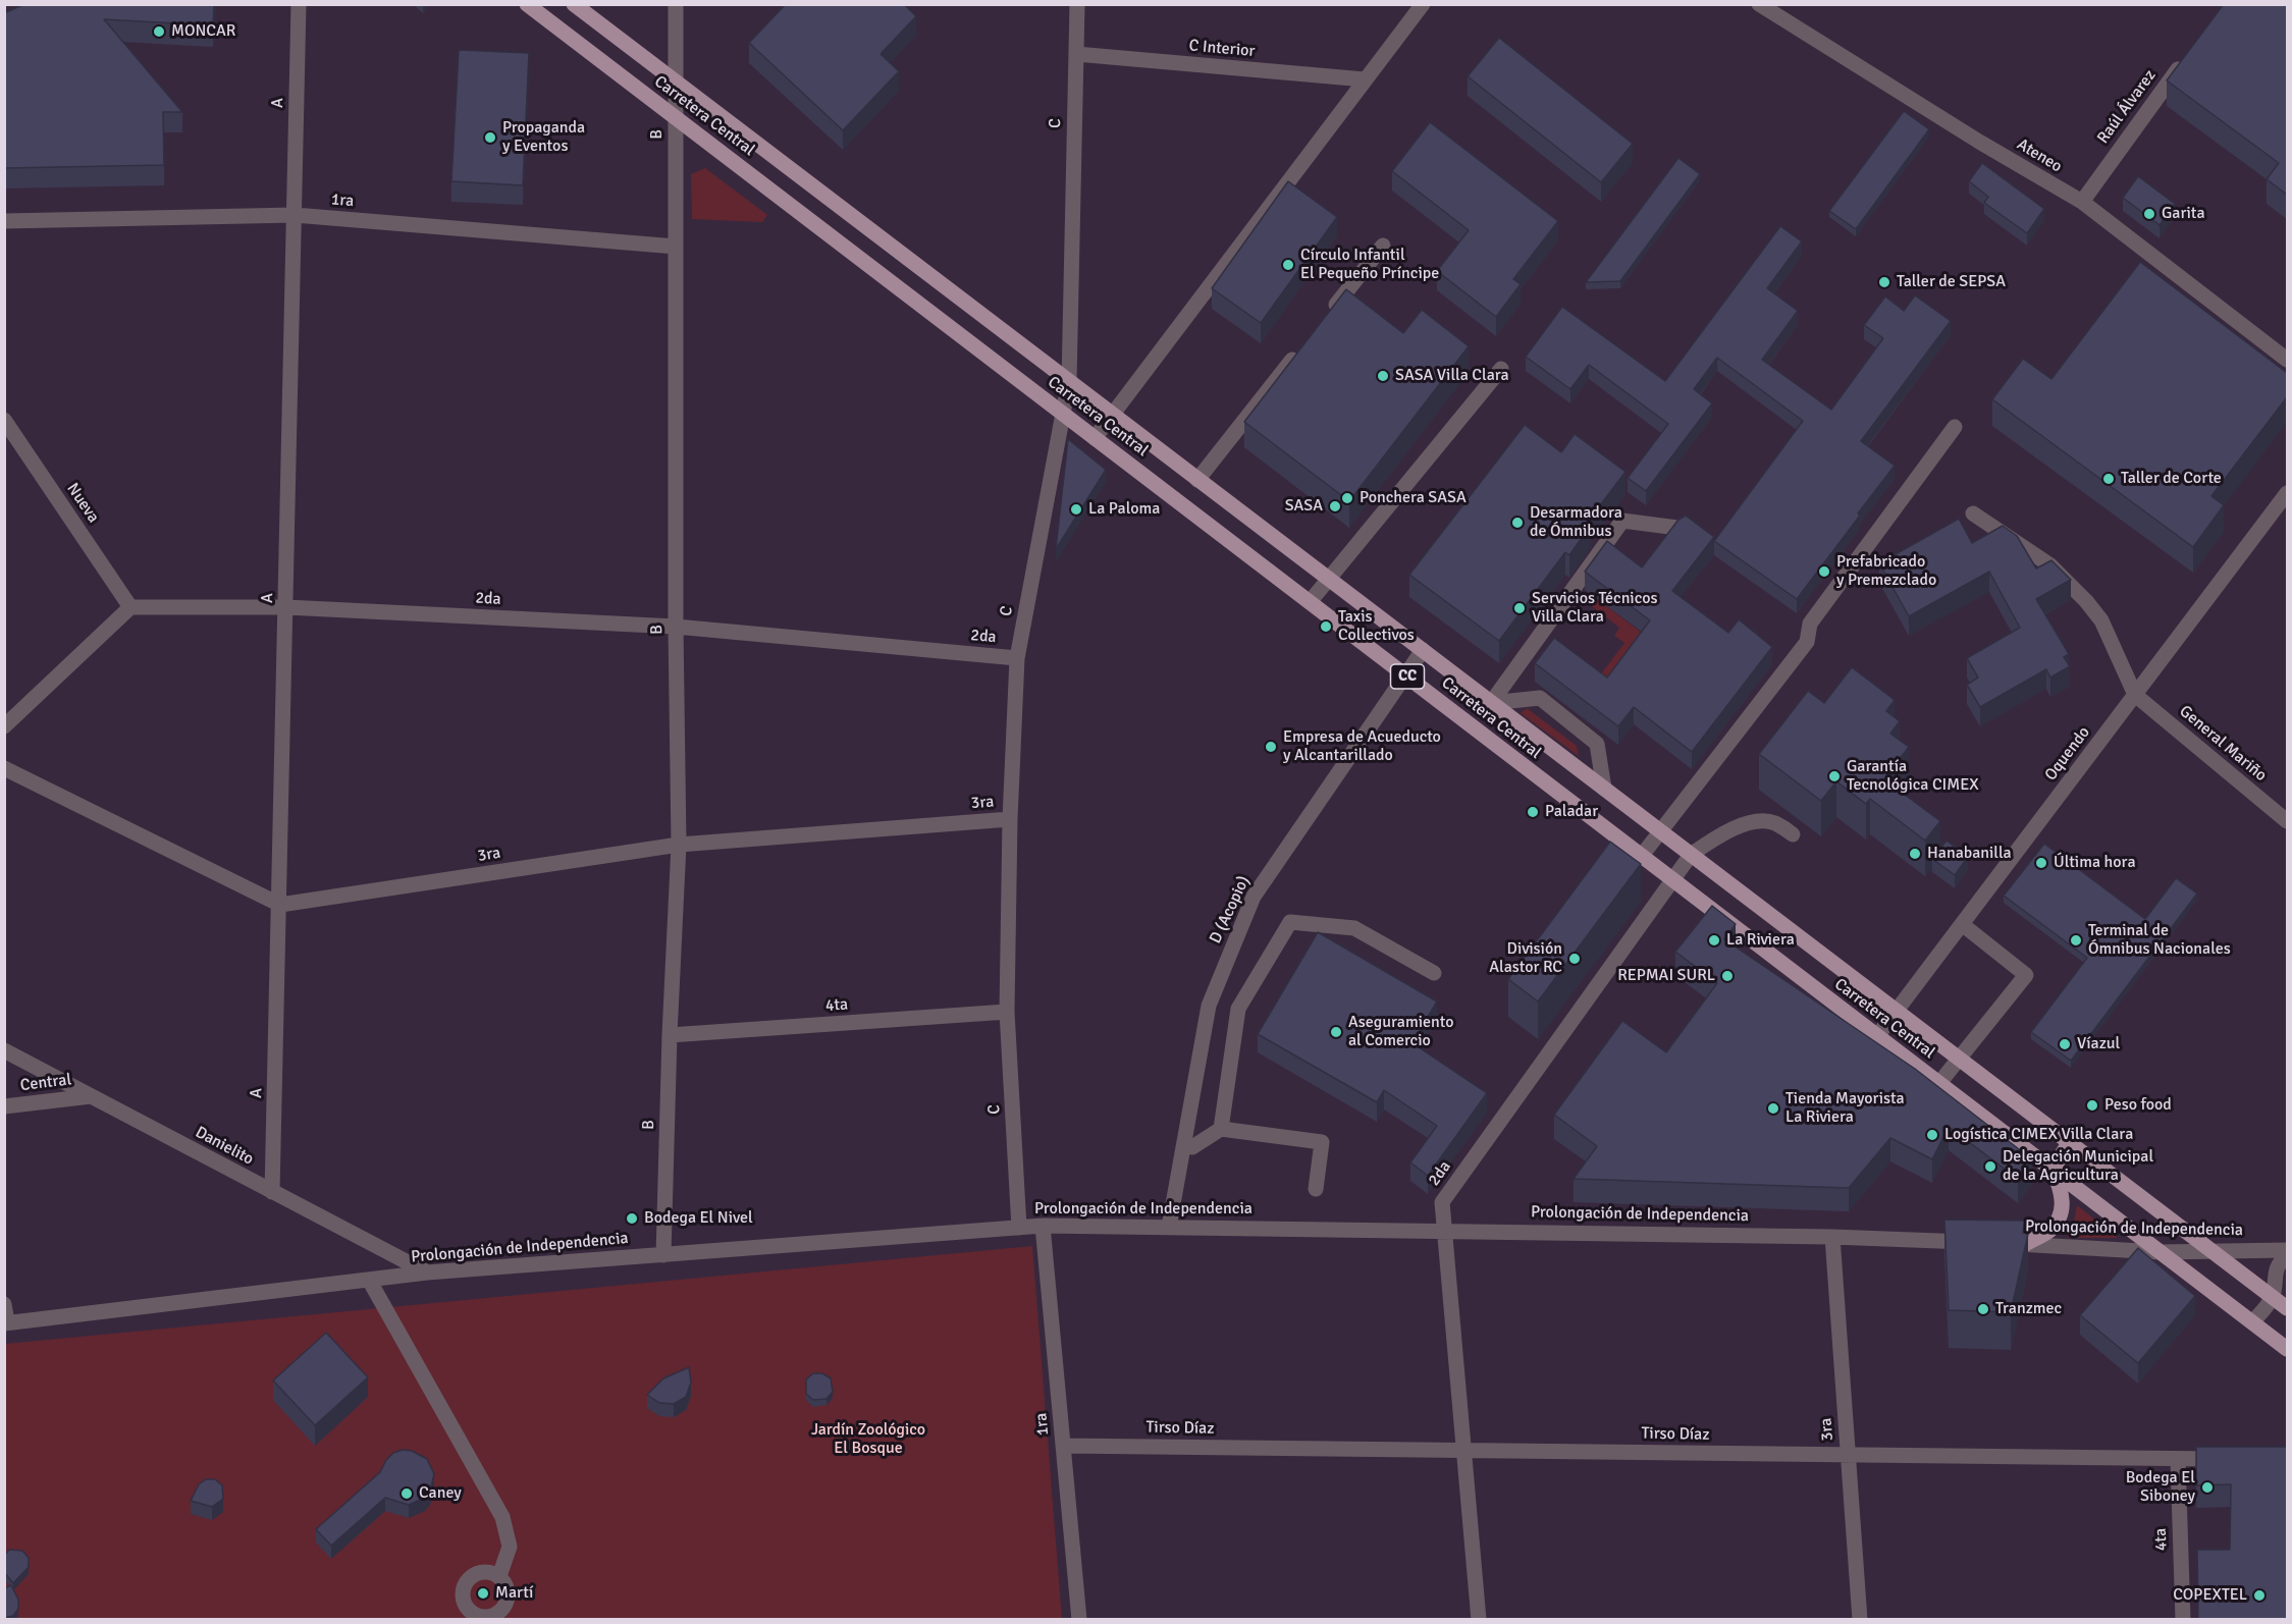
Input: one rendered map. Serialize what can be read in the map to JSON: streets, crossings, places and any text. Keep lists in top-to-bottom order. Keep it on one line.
{"streets":{"main road":["Carretera Central","CC"],"street":["C Interior","A","Raúl Álvarez","C","B","Ateneo","1ra","Nueva","2da","General Mariño","Oquendo","3ra","D (Acopio)","4ta","Central","Danielito","Prolongación de Independencia","Tirso Díaz"]},"crossings":[["C Interior","C"],["A","1ra"],["A","2da"],["A","3ra"],["A","Danielito"],["Raúl Álvarez","Ateneo"],["Carretera Central","C"],["Carretera Central","B"],["Carretera Central","2da"],["Carretera Central","Oquendo"],["Carretera Central","D (Acopio)"],["Carretera Central","Prolongación de Independencia"],["C","2da"],["C","3ra"],["C","4ta"],["C","Prolongación de Independencia"],["B","1ra"],["B","2da"],["B","3ra"],["B","4ta"],["B","Prolongación de Independencia"],["1ra","Prolongación de Independencia"],["1ra","Tirso Díaz"],["Nueva","2da"],["2da","Prolongación de Independencia"],["2da","Tirso Díaz"],["General Mariño","Oquendo"],["3ra","Prolongación de Independencia"],["3ra","Tirso Díaz"],["D (Acopio)","Prolongación de Independencia"],["4ta","Tirso Díaz"],["Central","Danielito"],["Danielito","Prolongación de Independencia"]],"parks":["Jardín Zoológico El Bosque"],"places":["MONCAR","Propaganda y Eventos","Garita","Círculo Infantil El Pequeño Príncipe","Taller de SEPSA","SASA Villa Clara","Taller de Corte","Ponchera SASA","SASA","La Paloma","Desarmadora de Ómnibus","Prefabricado y Premezclado","Servicios Técnicos Villa Clara","Taxis Collectivos","Empresa de Acueducto y Alcantarillado","Garantía Tecnológica CIMEX","Paladar","Hanabanilla","Última hora","La Riviera","Terminal de Ómnibus Nacionales","División Alastor RC","REPMAI SURL","Aseguramiento al Comercio","Víazul","Peso food","Tienda Mayorista La Riviera","Logística CIMEX Villa Clara","Delegación Municipal de la Agricultura","Bodega El Nivel","Tranzmec","Bodega El Siboney","Caney","Martí","COPEXTEL"]}
